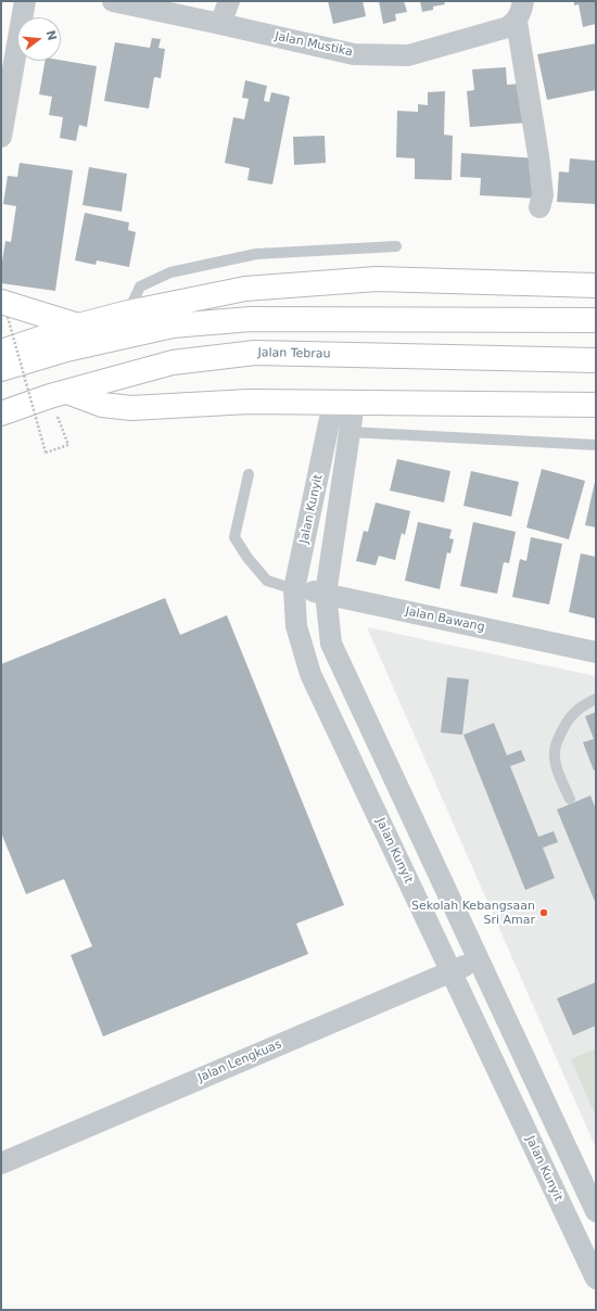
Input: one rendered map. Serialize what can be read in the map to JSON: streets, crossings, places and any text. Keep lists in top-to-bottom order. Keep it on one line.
{"streets":{"main road":["Jalan Tebrau"],"street":["Jalan Mustika","Jalan Kunyit","Jalan Bawang","Jalan Lengkuas"]},"crossings":[["Jalan Kunyit","Jalan Bawang"],["Jalan Kunyit","Jalan Lengkuas"]],"places":["Sekolah Kebangsaan Sri Amar"],"north":"right"}
